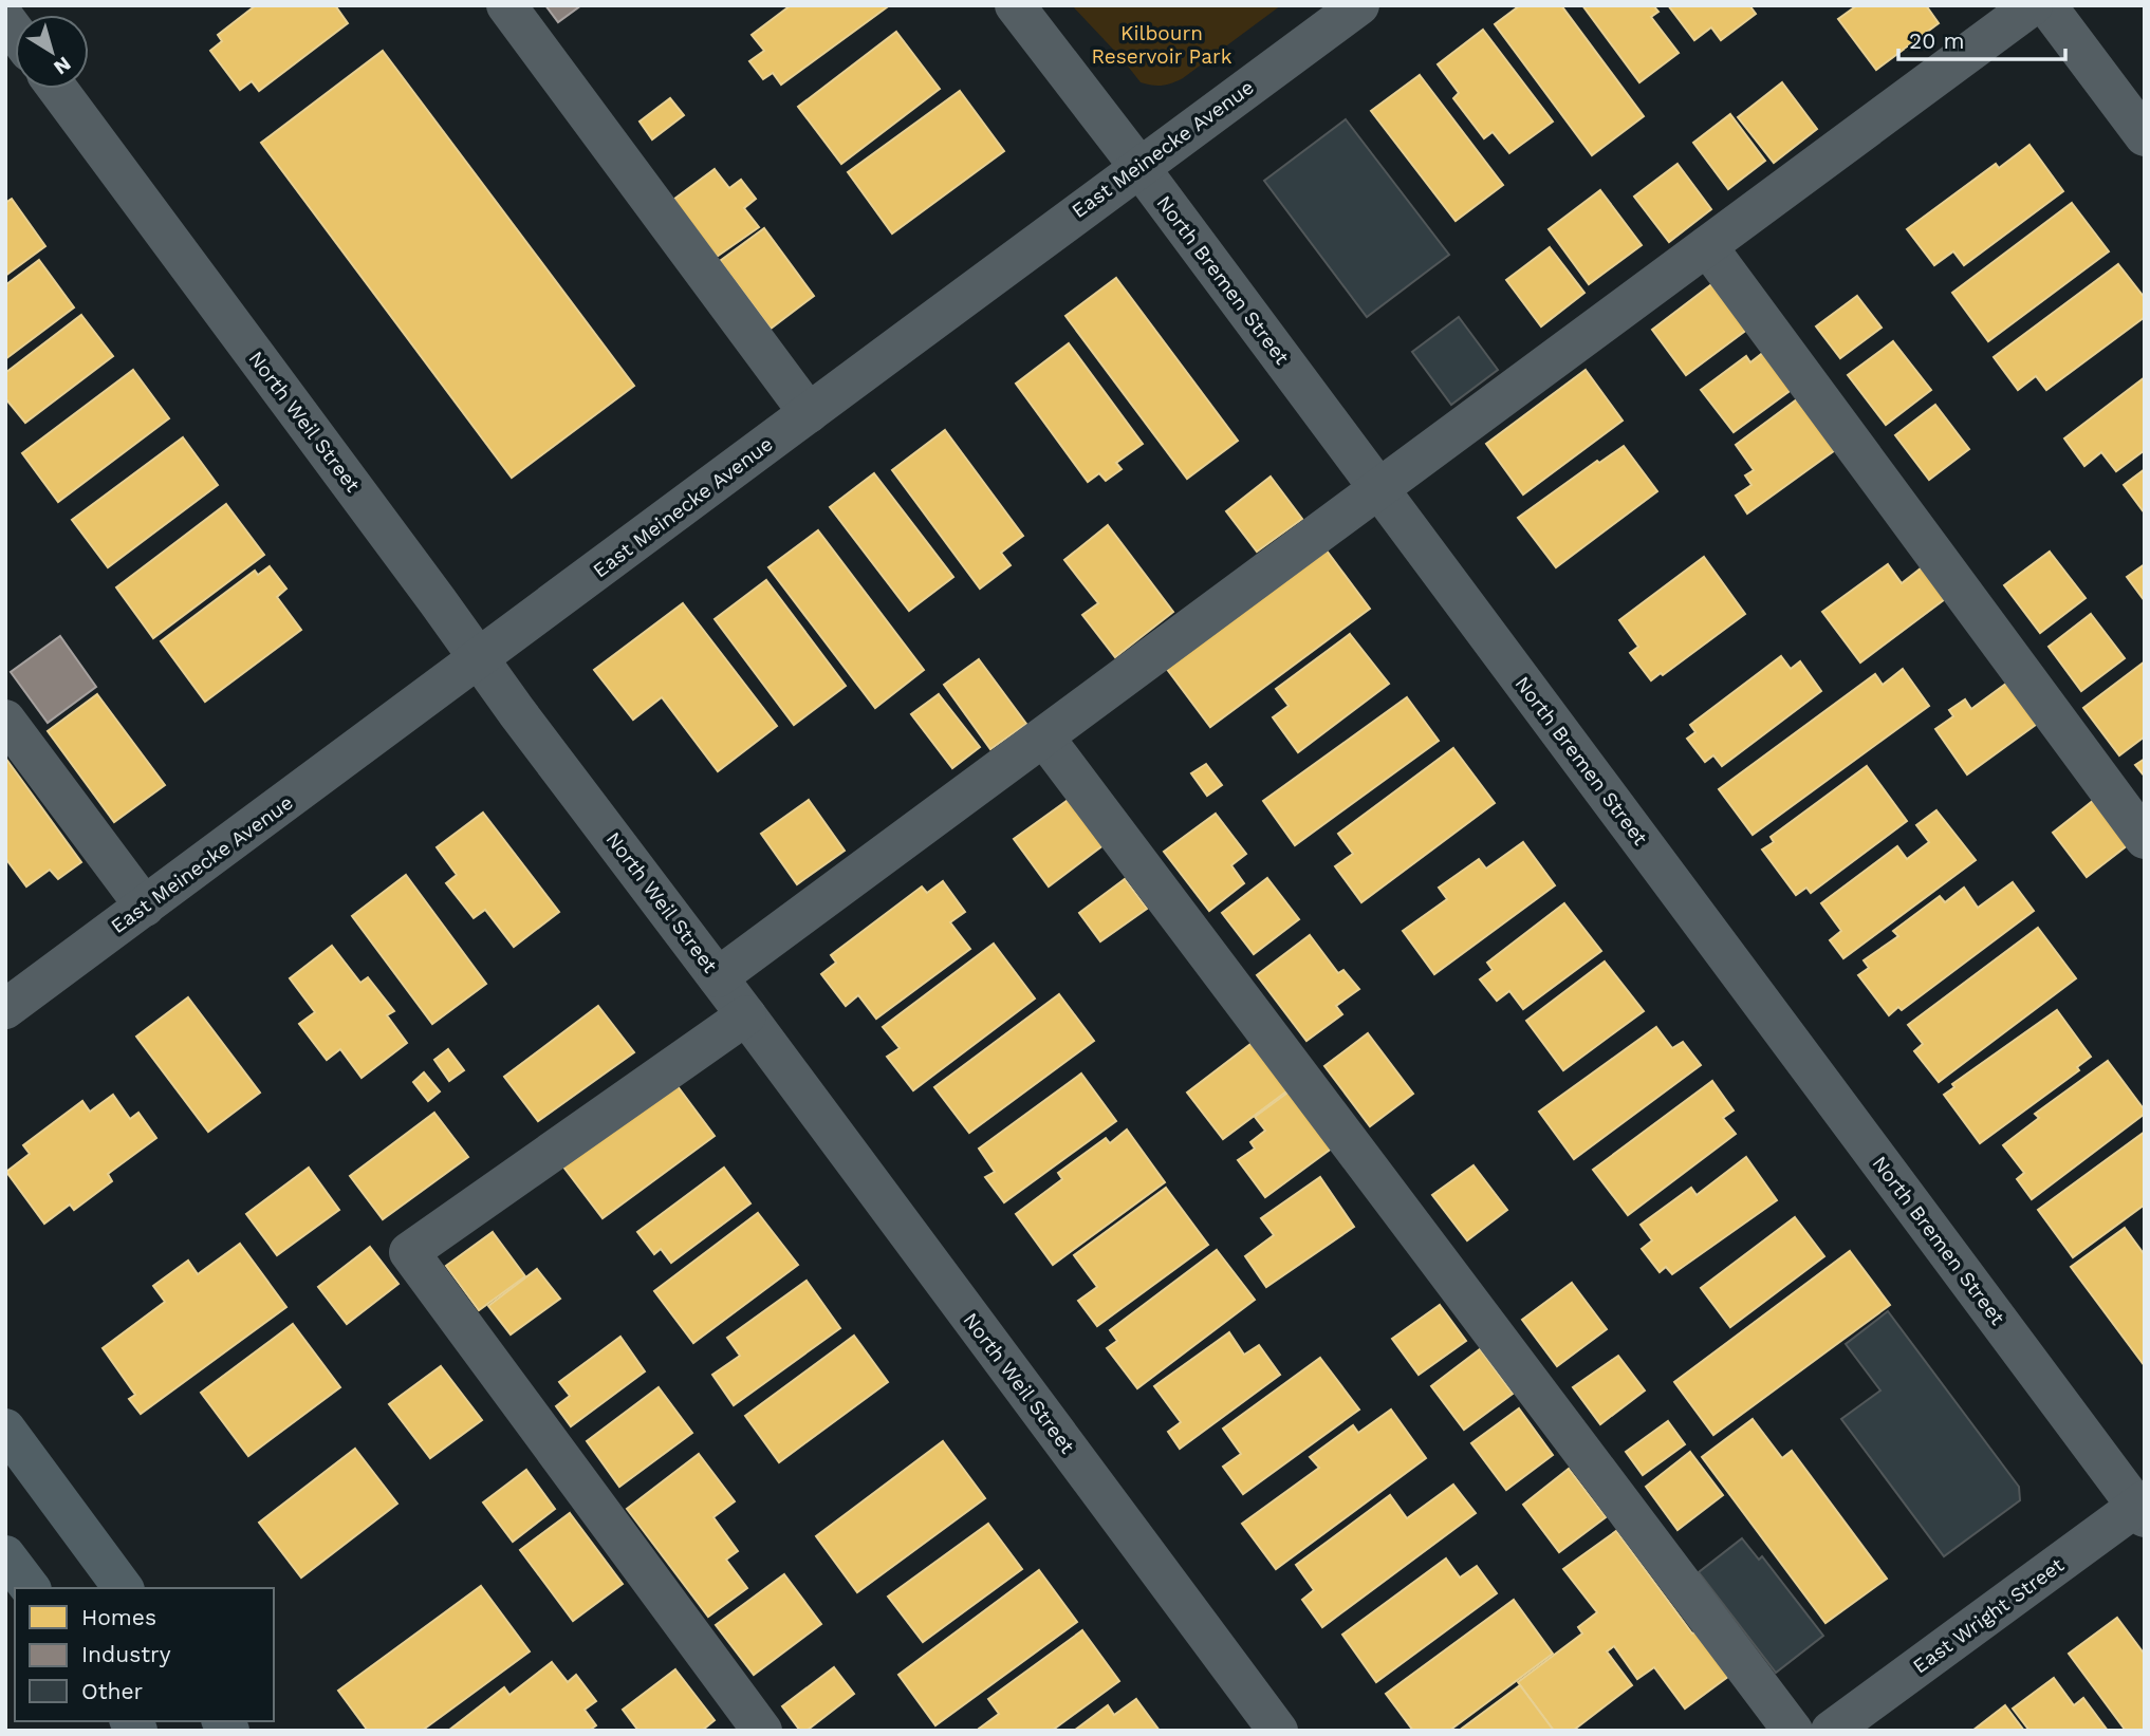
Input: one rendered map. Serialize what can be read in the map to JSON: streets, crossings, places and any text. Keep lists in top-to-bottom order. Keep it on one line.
{"streets":{"street":["East Meinecke Avenue","North Bremen Street","North Weil Street","East Wright Street"]},"crossings":[["East Meinecke Avenue","North Bremen Street"],["East Meinecke Avenue","North Weil Street"],["North Bremen Street","East Wright Street"]],"parks":["Kilbourn Reservoir Park"],"legend":["Homes","Industry","Other"],"scale_bar":"20 m","north":"bottom right"}
